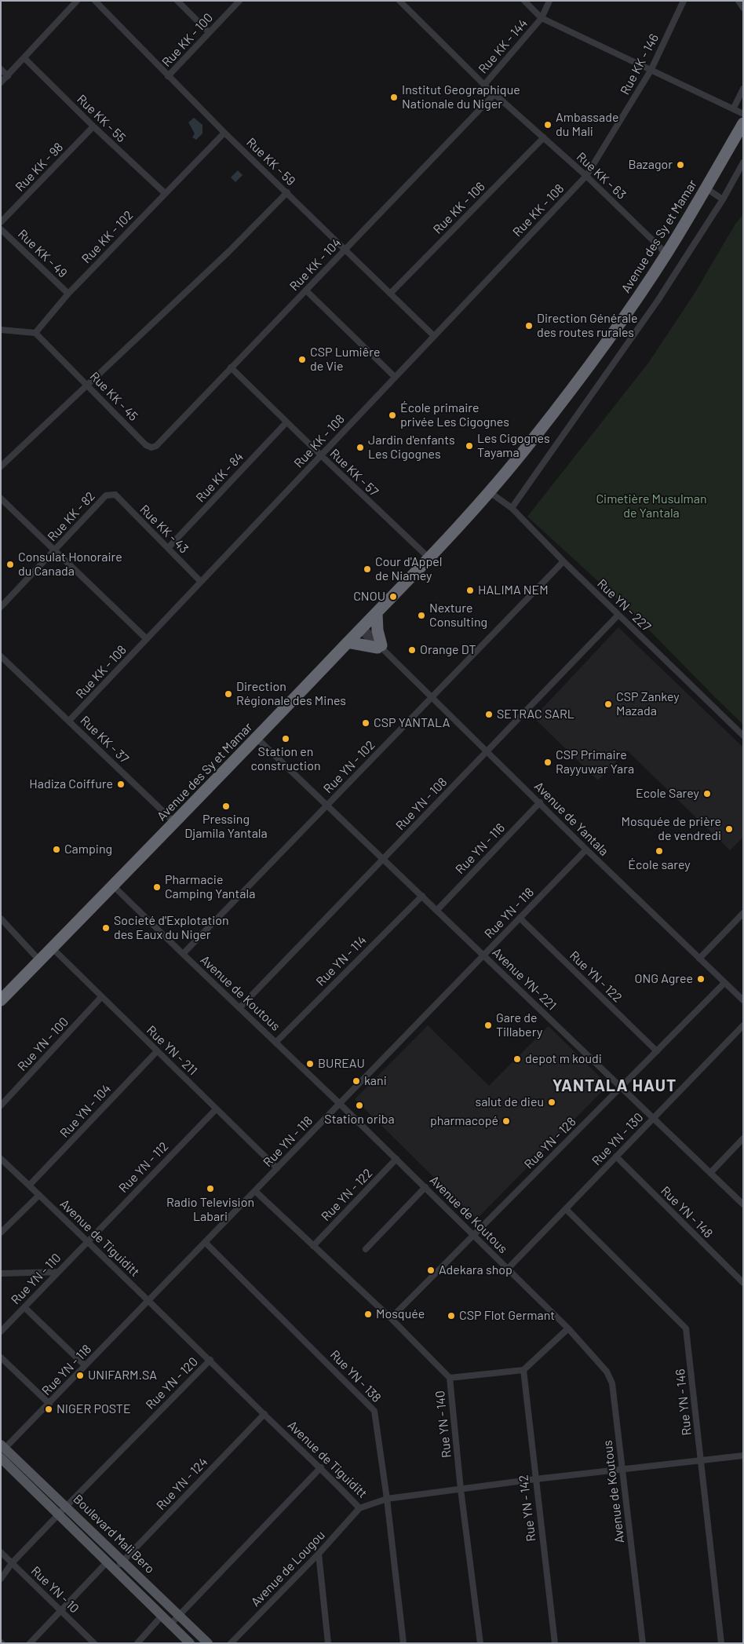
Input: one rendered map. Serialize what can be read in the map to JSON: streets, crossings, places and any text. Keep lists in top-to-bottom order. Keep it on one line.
{"streets":{"highway":["Avenue des Sy et Mamar"],"main road":["Boulevard Mali Bero"],"street":["Rue KK - 100","Rue KK - 144","Rue KK - 146","Rue KK - 55","Rue KK - 59","Rue KK - 98","Rue KK - 63","Rue KK - 106","Rue KK - 108","Rue KK - 102","Rue KK - 49","Rue KK - 104","Rue KK - 45","Rue KK - 57","Rue KK - 84","Rue KK - 82","Rue KK - 43","Rue YN - 227","Rue KK - 37","Rue YN - 102","Rue YN - 108","Avenue de Yantala","Rue YN - 116","Rue YN - 118","Rue YN - 114","Rue YN - 122","Avenue YN- 221","Avenue de Koutous","Rue YN - 100","Rue YN - 211","Rue YN - 104","Rue YN - 130","Rue YN - 128","Rue YN - 112","Rue YN - 148","Avenue de Tiguiditt","Rue YN - 110","Rue YN - 138","Rue YN - 120","Rue YN - 146","Rue YN - 140","Rue YN - 124","Rue YN - 142","Avenue de Lougou","Rue YN - 10"]},"crossings":[["Rue KK - 100","Rue KK - 59"],["Rue KK - 144","Rue KK - 63"],["Rue KK - 146","Rue KK - 63"],["Rue KK - 146","Rue KK - 108"],["Rue KK - 55","Rue KK - 98"],["Rue KK - 55","Rue KK - 102"],["Rue KK - 59","Rue KK - 106"],["Rue KK - 59","Rue KK - 108"],["Rue KK - 59","Rue KK - 102"],["Rue KK - 59","Rue KK - 104"],["Rue KK - 63","Rue KK - 106"],["Rue KK - 63","Rue KK - 108"],["Rue KK - 63","Avenue des Sy et Mamar"],["Rue KK - 63","Rue KK - 104"],["Rue KK - 108","Rue KK - 57"],["Rue KK - 108","Rue KK - 43"],["Rue KK - 108","Rue KK - 37"],["Avenue des Sy et Mamar","Rue KK - 57"],["Avenue des Sy et Mamar","Rue YN - 227"],["Avenue des Sy et Mamar","Rue KK - 37"],["Avenue des Sy et Mamar","Avenue de Yantala"],["Avenue des Sy et Mamar","Avenue YN- 221"],["Avenue des Sy et Mamar","Avenue de Koutous"],["Avenue des Sy et Mamar","Rue YN - 211"],["Rue KK - 102","Rue KK - 49"],["Rue KK - 102","Rue KK - 45"],["Rue KK - 104","Rue KK - 45"],["Rue KK - 104","Rue KK - 57"],["Rue KK - 57","Rue KK - 84"],["Rue KK - 84","Rue KK - 43"],["Rue KK - 82","Rue KK - 43"],["Rue YN - 227","Rue YN - 102"],["Rue YN - 227","Rue YN - 108"],["Rue YN - 102","Avenue de Yantala"],["Rue YN - 102","Avenue YN- 221"],["Rue YN - 102","Avenue de Koutous"],["Rue YN - 108","Avenue de Yantala"],["Rue YN - 108","Avenue YN- 221"],["Rue YN - 108","Avenue de Koutous"],["Avenue de Yantala","Rue YN - 116"],["Avenue de Yantala","Rue YN - 118"],["Avenue de Yantala","Rue YN - 128"],["Rue YN - 116","Avenue YN- 221"],["Rue YN - 118","Rue YN - 122"],["Rue YN - 118","Avenue YN- 221"],["Rue YN - 118","Avenue de Koutous"],["Rue YN - 118","Rue YN - 211"],["Rue YN - 118","Avenue de Tiguiditt"],["Rue YN - 118","Rue YN - 138"],["Rue YN - 118","Rue YN - 140"],["Rue YN - 118","Boulevard Mali Bero"],["Rue YN - 114","Avenue YN- 221"],["Rue YN - 114","Avenue de Koutous"],["Rue YN - 122","Avenue de Koutous"],["Rue YN - 122","Rue YN - 128"],["Rue YN - 122","Rue YN - 140"],["Avenue YN- 221","Rue YN - 130"],["Avenue YN- 221","Rue YN - 128"],["Avenue de Koutous","Rue YN - 130"],["Avenue de Koutous","Rue YN - 128"],["Avenue de Koutous","Avenue de Tiguiditt"],["Rue YN - 100","Rue YN - 211"],["Rue YN - 211","Rue YN - 104"],["Rue YN - 211","Rue YN - 112"],["Rue YN - 104","Avenue de Tiguiditt"],["Rue YN - 130","Rue YN - 148"],["Rue YN - 130","Rue YN - 146"],["Rue YN - 128","Rue YN - 140"],["Rue YN - 112","Avenue de Tiguiditt"],["Rue YN - 112","Rue YN - 110"],["Avenue de Tiguiditt","Rue YN - 110"],["Avenue de Tiguiditt","Rue YN - 138"],["Avenue de Tiguiditt","Rue YN - 120"],["Avenue de Tiguiditt","Rue YN - 146"],["Avenue de Tiguiditt","Rue YN - 140"],["Avenue de Tiguiditt","Rue YN - 124"],["Avenue de Tiguiditt","Rue YN - 142"],["Avenue de Tiguiditt","Avenue de Lougou"],["Rue YN - 120","Boulevard Mali Bero"],["Rue YN - 120","Rue YN - 10"],["Rue YN - 124","Boulevard Mali Bero"]],"districts":["YANTALA HAUT"],"parks":["Cimetière Musulman de Yantala"],"places":["Institut Geographique Nationale du Niger","Ambassade du Mali","Bazagor","Direction Générale des routes rurales","CSP Lumiêre de Vie","École primaire privée Les Cigognes","Les Cigognes Tayama","Jardin d'enfants Les Cigognes","Consulat Honoraire du Canada","Cour d'Appel de Niamey","HALIMA NEM","CNOU","Nexture Consulting","Orange DT","Direction Régionale des Mines","CSP Zankey Mazada","SETRAC SARL","CSP YANTALA","Station en construction","CSP Primaire Rayyuwar Yara","Hadiza Coiffure","Ecole Sarey","Pressing Djamila Yantala","Mosquée de prière de vendredi","Camping","École sarey","Pharmacie Camping Yantala","Societé d'Explotation des Eaux du Niger","ONG Agree","Gare de Tillabery","depot m koudi","BUREAU","kani","salut de dieu","Station oriba","pharmacopé","Radio Television Labari","Adekara shop","Mosquée","CSP Flot Germant","UNIFARM.SA","NIGER POSTE"]}
